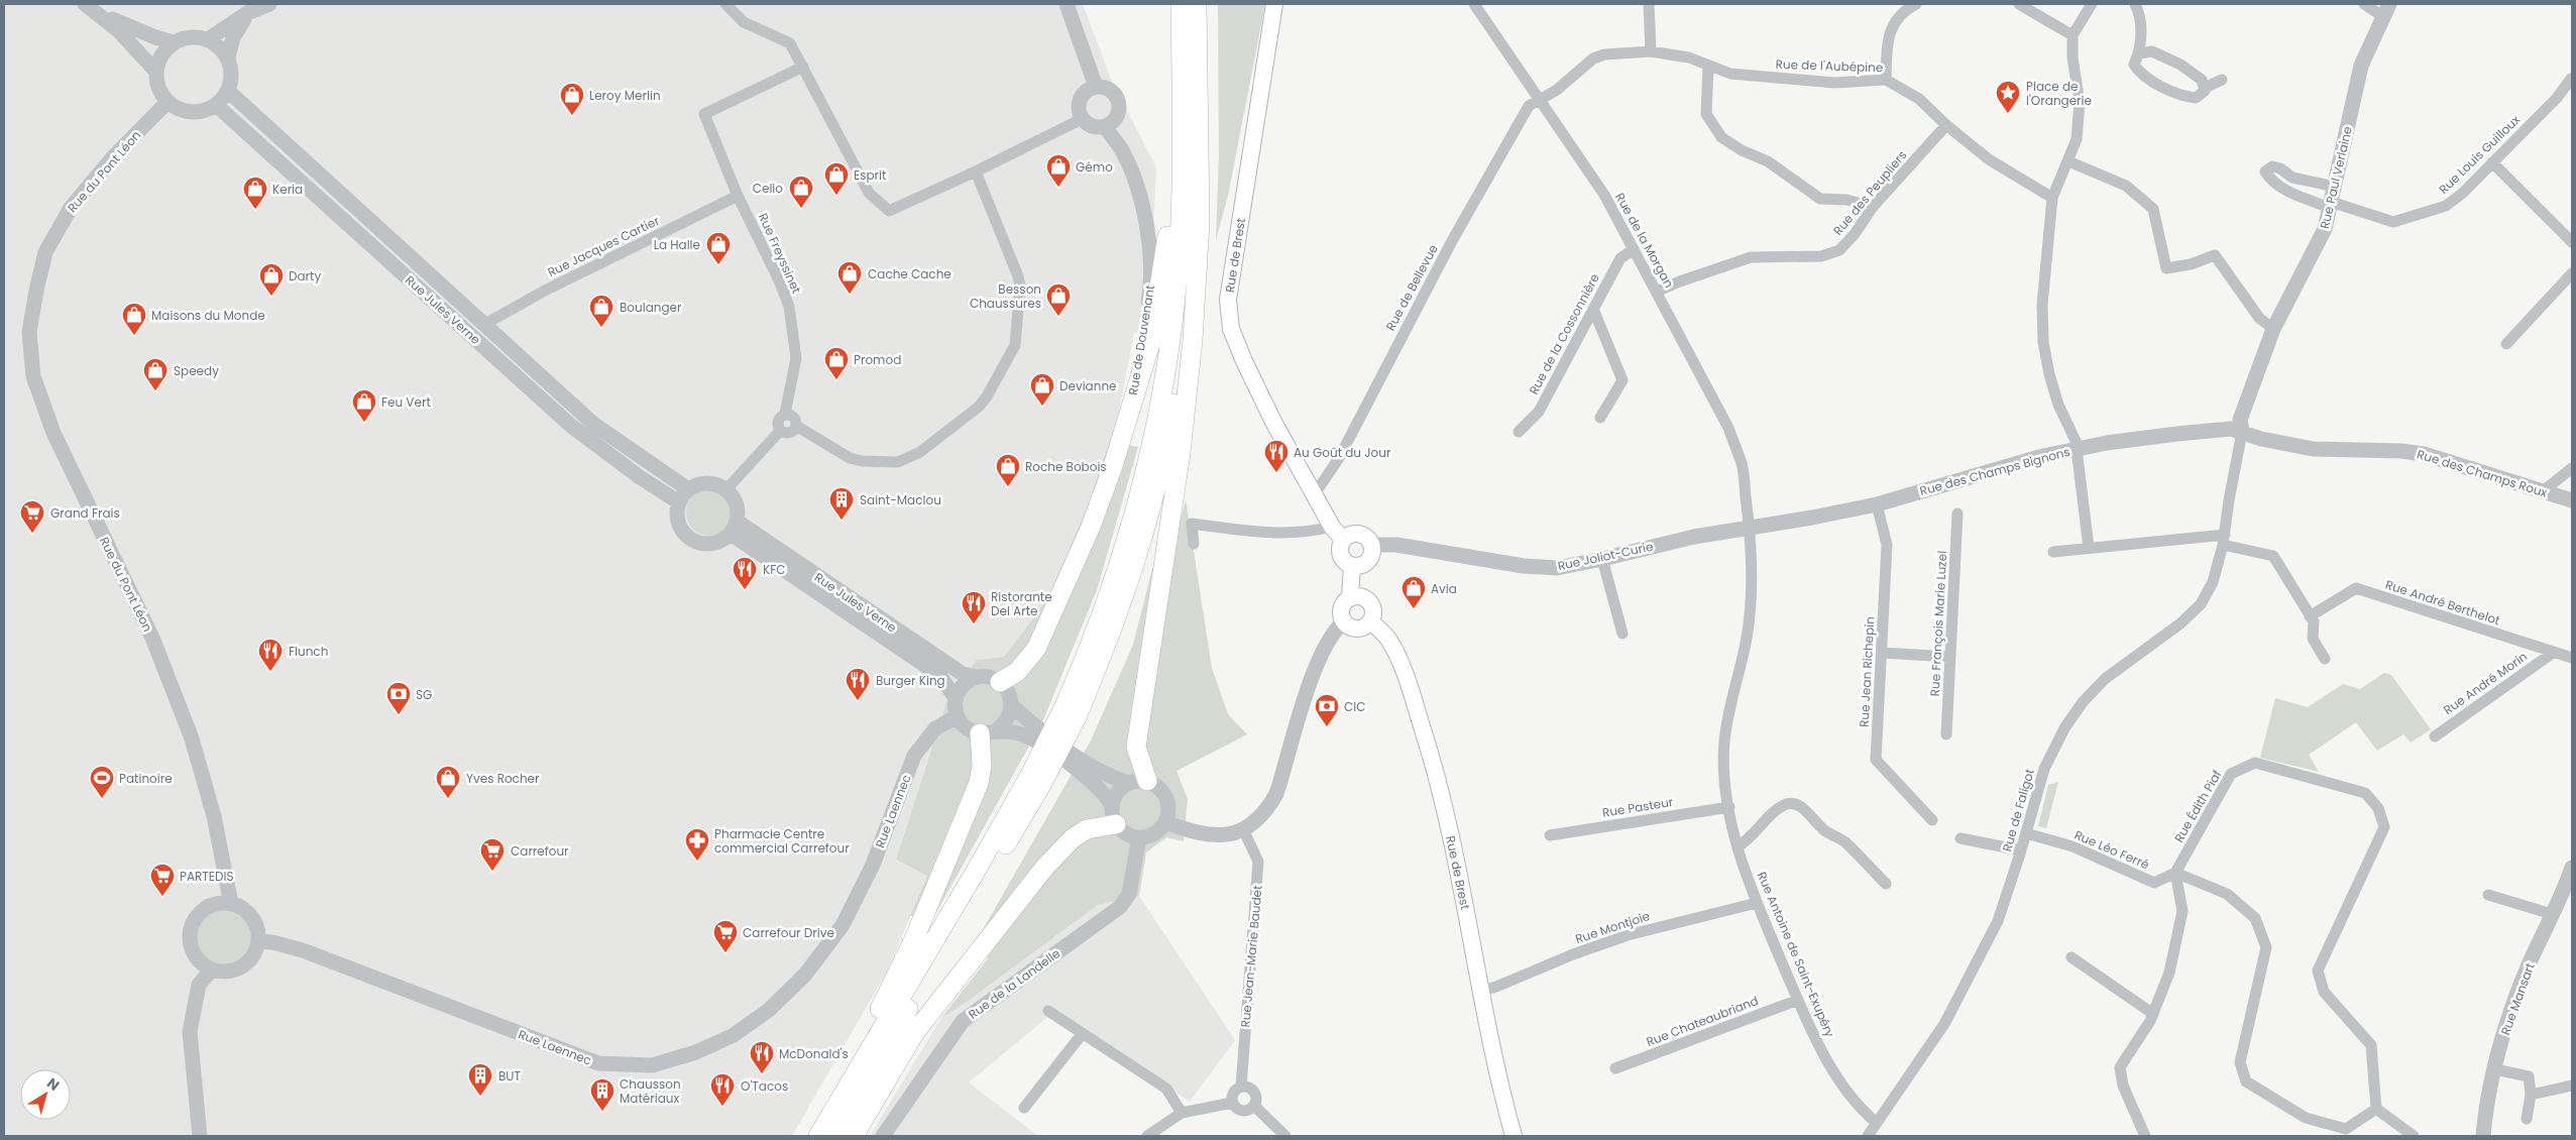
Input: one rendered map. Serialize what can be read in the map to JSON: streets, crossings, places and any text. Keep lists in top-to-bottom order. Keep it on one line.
{"streets":{"main road":["Rue de Brest"],"street":["Rue de l'Aubépine","Rue Louis Guilloux","Rue du Pont Léon","Rue Paul Verlaine","Rue des Peupliers","Rue de la Morgan","Rue Jacques Cartier","Rue Freyssinet","Rue de Bellevue","Rue Jules Verne","Rue de la Cossonnière","Rue de Douvenant","Rue des Champs Bignons","Rue des Champs Roux","Rue Joliot-Curie","Rue André Berthelot","Rue François Marie Luzel","Rue Jean Richepin","Rue André Morin","Rue Édith Piaf","Rue Pasteur","Rue de Faligot","Rue Laennec","Rue Léo Ferré","Rue Montjoie","Rue Antoine de Saint-Exupéry","Rue Jean-Marie Baudet","Rue de la Landelle","Rue Mansart","Rue Chateaubriand"]},"crossings":[["Rue de l'Aubépine","Rue des Peupliers"],["Rue de l'Aubépine","Rue de la Morgan"],["Rue de l'Aubépine","Rue de Bellevue"],["Rue Louis Guilloux","Rue Paul Verlaine"],["Rue du Pont Léon","Rue Jules Verne"],["Rue du Pont Léon","Rue Laennec"],["Rue Paul Verlaine","Rue des Champs Bignons"],["Rue Paul Verlaine","Rue des Champs Roux"],["Rue Paul Verlaine","Rue de Faligot"],["Rue des Peupliers","Rue de la Morgan"],["Rue de la Morgan","Rue de Bellevue"],["Rue de la Morgan","Rue de la Cossonnière"],["Rue de la Morgan","Rue Antoine de Saint-Exupéry"],["Rue Jacques Cartier","Rue Freyssinet"],["Rue Jacques Cartier","Rue Jules Verne"],["Rue de Brest","Rue de Bellevue"],["Rue de Brest","Rue Joliot-Curie"],["Rue de Brest","Rue Montjoie"],["Rue Jules Verne","Rue Laennec"],["Rue des Champs Bignons","Rue des Champs Roux"],["Rue des Champs Bignons","Rue Joliot-Curie"],["Rue des Champs Bignons","Rue Jean Richepin"],["Rue des Champs Bignons","Rue de Faligot"],["Rue des Champs Bignons","Rue Antoine de Saint-Exupéry"],["Rue des Champs Roux","Rue de Faligot"],["Rue Joliot-Curie","Rue Antoine de Saint-Exupéry"],["Rue André Berthelot","Rue André Morin"],["Rue Édith Piaf","Rue Léo Ferré"],["Rue Pasteur","Rue Antoine de Saint-Exupéry"],["Rue de Faligot","Rue Léo Ferré"],["Rue de Faligot","Rue Antoine de Saint-Exupéry"],["Rue Montjoie","Rue Antoine de Saint-Exupéry"],["Rue Antoine de Saint-Exupéry","Rue Chateaubriand"]],"places":{"place":["Place de l'Orangerie"],"shop":["Leroy Merlin","Gémo","Esprit","Celio","Keria","La Halle","Cache Cache","Darty","Besson Chaussures","Boulanger","Maisons du Monde","Promod","Speedy","Devianne","Feu Vert","Roche Bobois","Avia","Yves Rocher"],"restaurant":["Au Goût du Jour","KFC","Ristorante Del Arte","Flunch","Burger King","McDonald's","O'Tacos"],"building":["Saint-Maclou","BUT","Chausson Matériaux"],"supermarket":["Grand Frais","Carrefour","PARTEDIS","Carrefour Drive"],"bank":["SG","CIC"],"sports":["Patinoire"],"pharmacy":["Pharmacie Centre commercial Carrefour"]},"north":"top right"}
